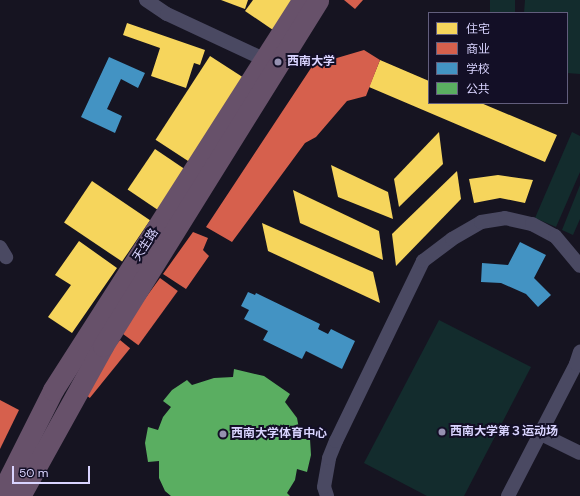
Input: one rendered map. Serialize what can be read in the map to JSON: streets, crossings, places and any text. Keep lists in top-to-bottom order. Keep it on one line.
{"streets":{"highway":["天生路"]},"places":["西南大学","西南大学第３运动场","西南大学体育中心"],"legend":["住宅","商业","学校","公共"],"scale_bar":"50 m"}
